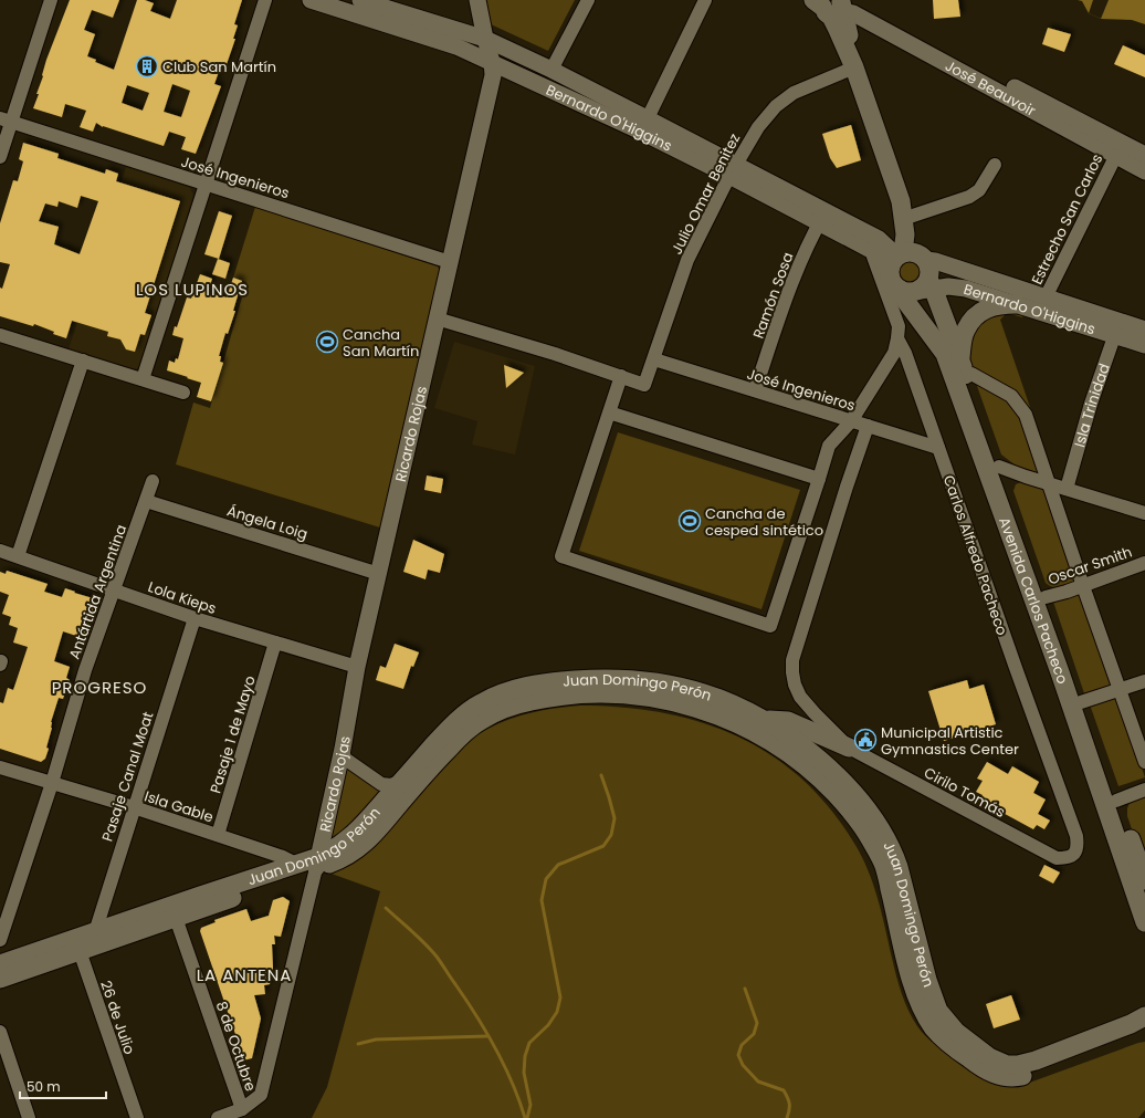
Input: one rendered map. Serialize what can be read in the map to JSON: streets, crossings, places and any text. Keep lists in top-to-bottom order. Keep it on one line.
{"streets":{"main road":["Avenida Carlos Pacheco","Juan Domingo Perón"],"street":["José Beauvoir","Bernardo O'Higgins","José Ingenieros","Julio Omar Benitez","Estrecho San Carlos","Ramón Sosa","Isla Trinidad","Ricardo Rojas","Ángela Loig","Carlos Alfredo Pacheco","Oscar Smith","Antártida Argentina","Lola Kieps","Pasaje 1 de Mayo","Pasaje Canal Moat","Cirilo Tomás","Isla Gable","26 de Julio","8 de Octubre"]},"crossings":[["José Beauvoir","Estrecho San Carlos"],["Bernardo O'Higgins","Julio Omar Benitez"],["Bernardo O'Higgins","Estrecho San Carlos"],["Bernardo O'Higgins","Ramón Sosa"],["Bernardo O'Higgins","Isla Trinidad"],["Bernardo O'Higgins","Ricardo Rojas"],["Bernardo O'Higgins","Carlos Alfredo Pacheco"],["Bernardo O'Higgins","Avenida Carlos Pacheco"],["José Ingenieros","Julio Omar Benitez"],["José Ingenieros","Ramón Sosa"],["José Ingenieros","Ricardo Rojas"],["José Ingenieros","Carlos Alfredo Pacheco"],["Julio Omar Benitez","Avenida Carlos Pacheco"],["Ricardo Rojas","Ángela Loig"],["Ricardo Rojas","Lola Kieps"],["Ricardo Rojas","Juan Domingo Perón"],["Ángela Loig","Antártida Argentina"],["Carlos Alfredo Pacheco","Avenida Carlos Pacheco"],["Carlos Alfredo Pacheco","Cirilo Tomás"],["Oscar Smith","Avenida Carlos Pacheco"],["Antártida Argentina","Lola Kieps"],["Antártida Argentina","Isla Gable"],["Lola Kieps","Pasaje 1 de Mayo"],["Lola Kieps","Pasaje Canal Moat"],["Juan Domingo Perón","Pasaje Canal Moat"],["Juan Domingo Perón","Isla Gable"],["Juan Domingo Perón","26 de Julio"],["Juan Domingo Perón","8 de Octubre"],["Pasaje 1 de Mayo","Isla Gable"],["Pasaje Canal Moat","Isla Gable"]],"districts":["LOS LUPINOS","PROGRESO","LA ANTENA"],"places":{"building":["Club San Martín"],"sports":["Cancha San Martín","Cancha de cesped sintético"],"public building":["Municipal Artistic Gymnastics Center"]},"scale_bar":"50 m"}
